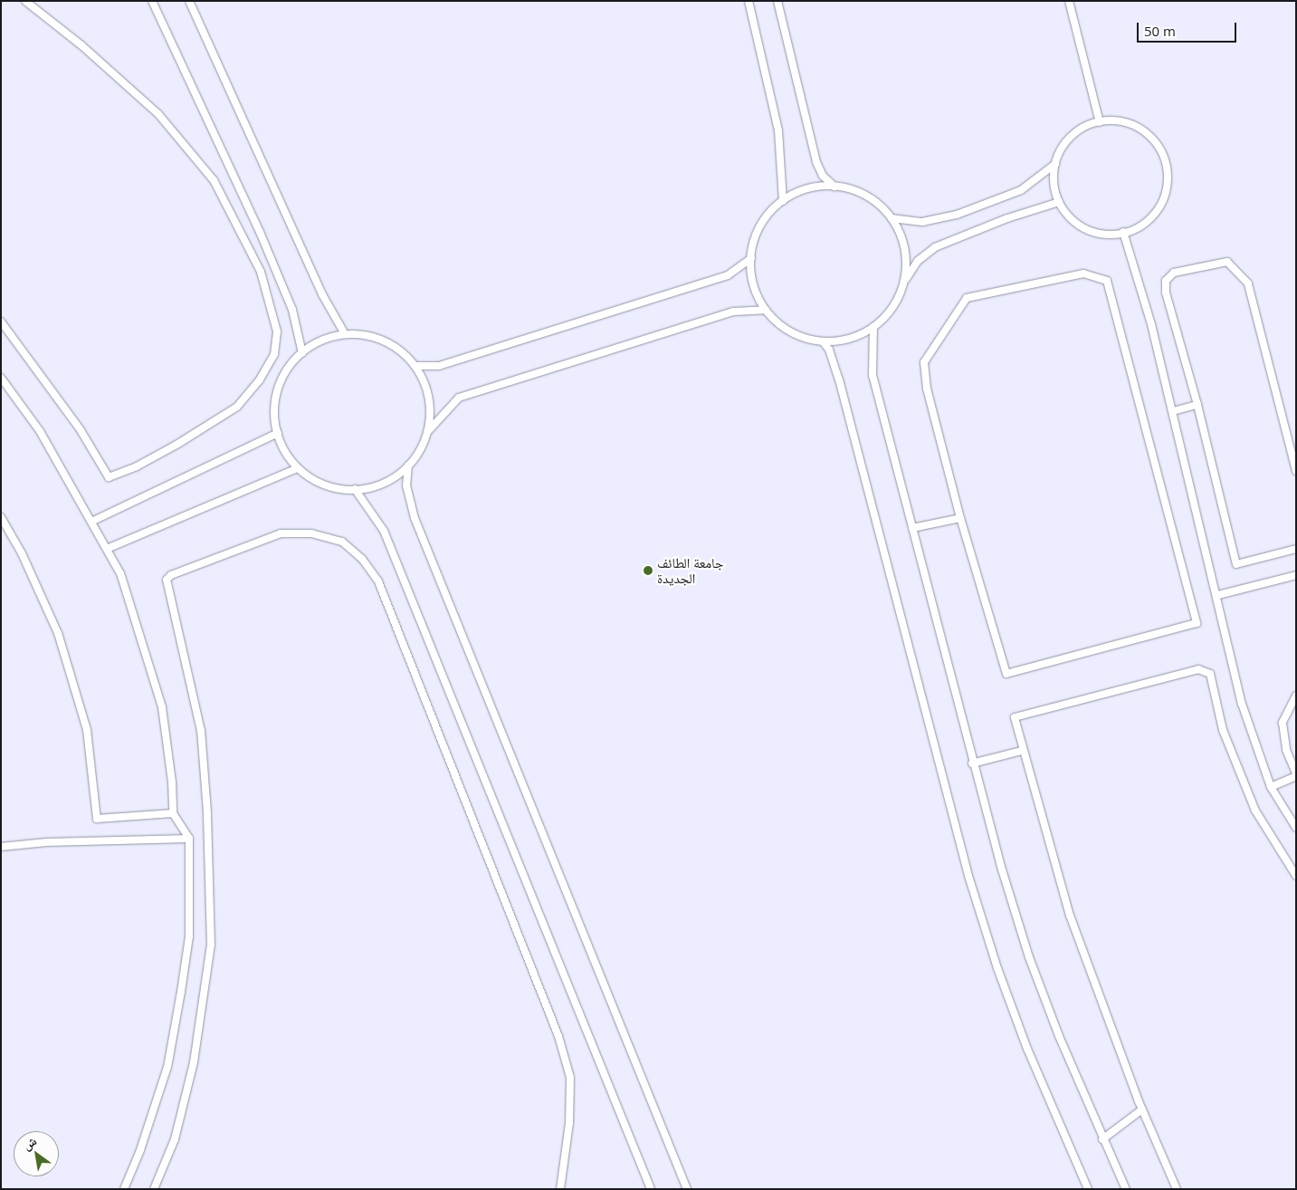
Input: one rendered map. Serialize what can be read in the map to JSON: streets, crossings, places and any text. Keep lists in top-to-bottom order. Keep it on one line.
{"places":["جامعة الطائف الجديدة"],"scale_bar":"50 m","north":"top left"}
